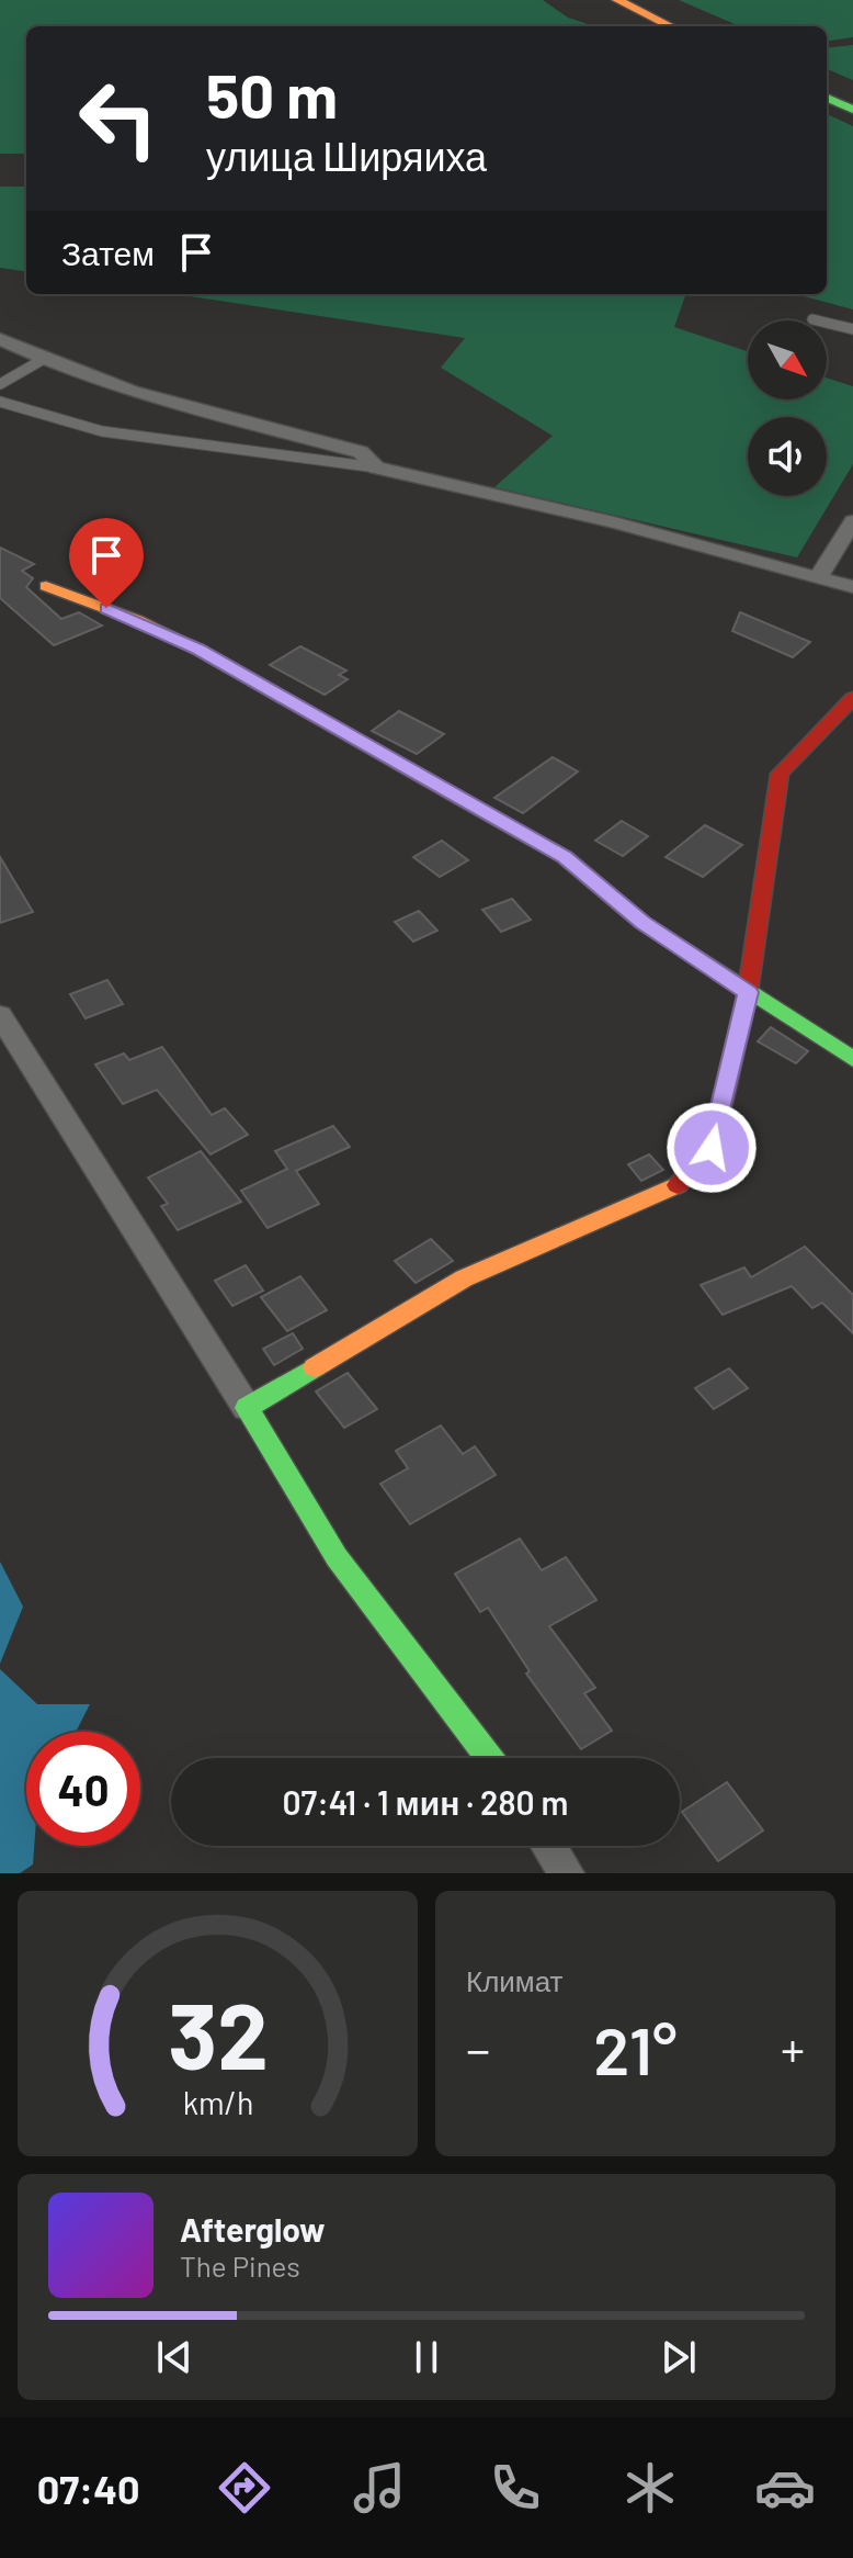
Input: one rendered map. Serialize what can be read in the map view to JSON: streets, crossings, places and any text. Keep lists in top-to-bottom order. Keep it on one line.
{"north":"bottom right","page":{"turn":["50 m","улица Ширяиха"],"then":"Затем","limit":"40","trip":"07:41 · 1 мин · 280 m","tile":"Климат","heat":["−","21°","+"],"song":["Afterglow","The Pines"],"tabs":"07:40","gauge":["32","km/h"]}}
